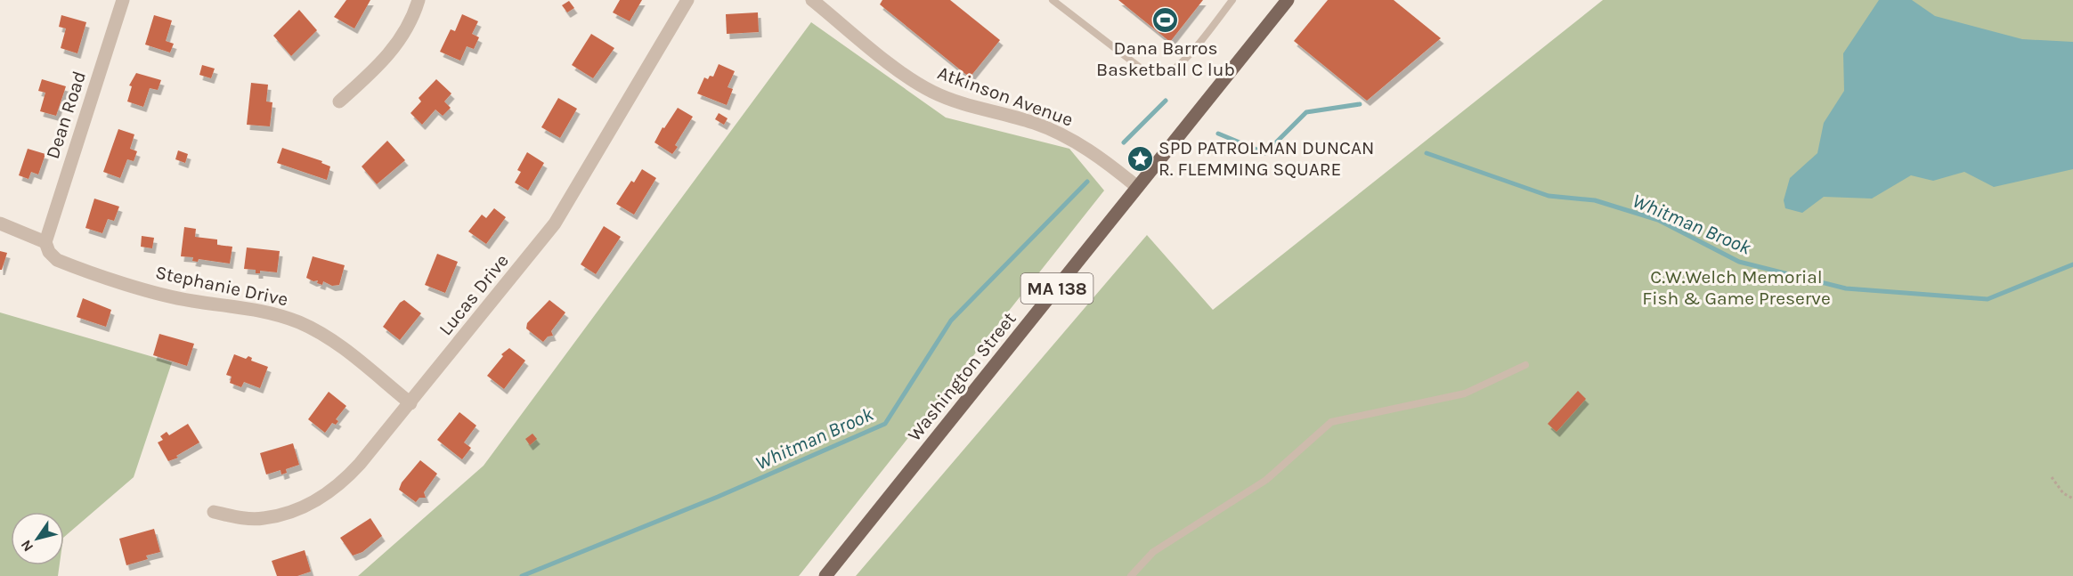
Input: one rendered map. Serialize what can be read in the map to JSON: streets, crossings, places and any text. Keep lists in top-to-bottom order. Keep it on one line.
{"streets":{"main road":["MA 138","Washington Street"],"street":["Atkinson Avenue","Dean Road","Stephanie Drive","Lucas Drive"]},"crossings":[["Atkinson Avenue","Washington Street"],["Dean Road","Stephanie Drive"],["Stephanie Drive","Lucas Drive"]],"water":["Whitman Brook"],"parks":["C.W.Welch Memorial Fish & Game Preserve"],"places":{"sports":["Dana Barros Basketball C lub"],"place":["SPD PATROLMAN DUNCAN R. FLEMMING SQUARE"]},"north":"bottom left"}
